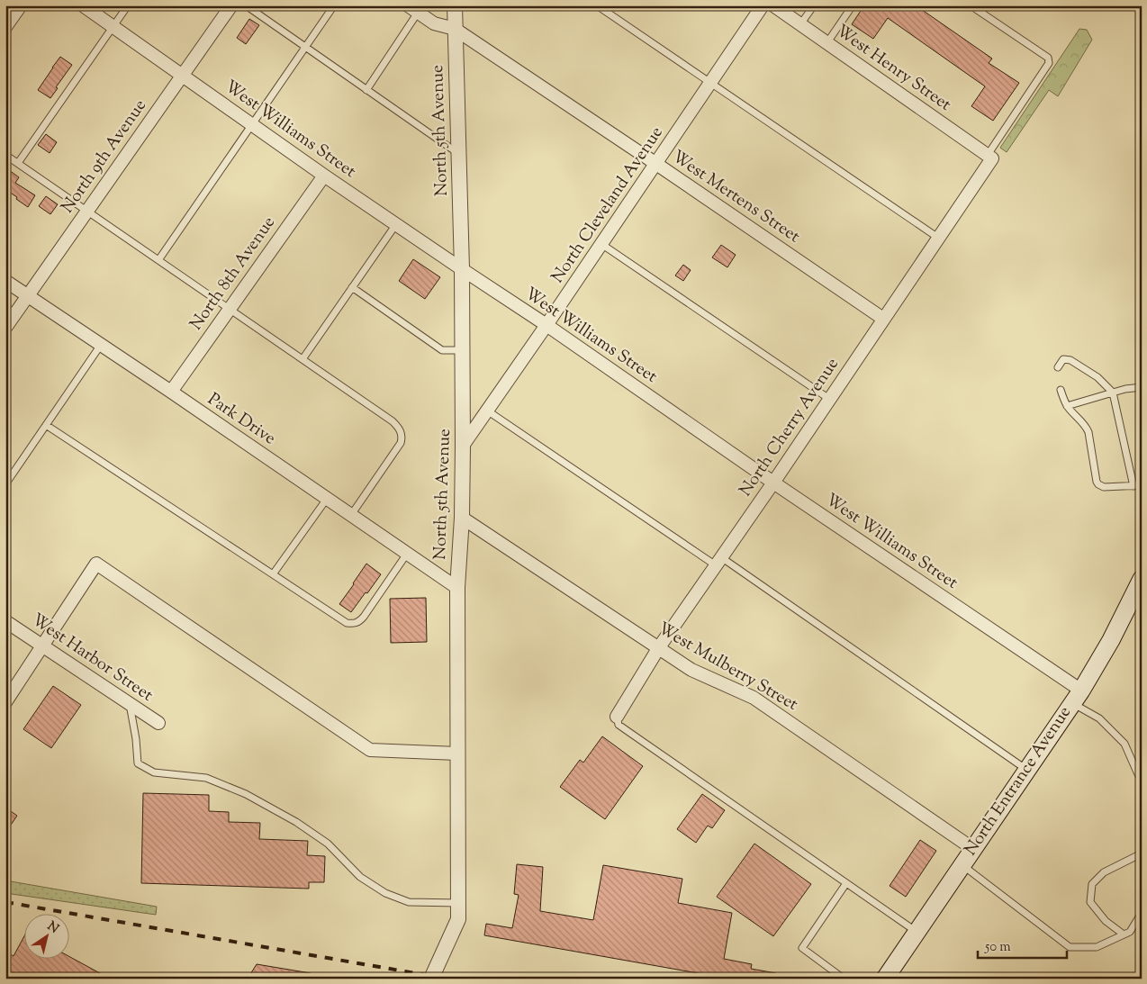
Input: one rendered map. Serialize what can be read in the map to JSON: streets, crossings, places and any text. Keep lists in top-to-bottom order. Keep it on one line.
{"streets":{"main road":["North Entrance Avenue"],"street":["West Henry Street","West Williams Street","North 5th Avenue","North 9th Avenue","West Mertens Street","North Cleveland Avenue","North 8th Avenue","Park Drive","North Cherry Avenue","West Harbor Street","West Mulberry Street"]},"crossings":[["West Henry Street","North Cherry Avenue"],["West Williams Street","North 5th Avenue"],["West Williams Street","North 9th Avenue"],["West Williams Street","North Cleveland Avenue"],["West Williams Street","North 8th Avenue"],["West Williams Street","North Cherry Avenue"],["West Williams Street","North Entrance Avenue"],["North 5th Avenue","West Mertens Street"],["North 5th Avenue","North Cleveland Avenue"],["North 5th Avenue","Park Drive"],["North 5th Avenue","West Mulberry Street"],["North 9th Avenue","Park Drive"],["West Mertens Street","North Cleveland Avenue"],["West Mertens Street","North Cherry Avenue"],["North 8th Avenue","Park Drive"],["North Cherry Avenue","West Mulberry Street"],["West Mulberry Street","North Entrance Avenue"]],"scale_bar":"50 m","north":"top right"}
